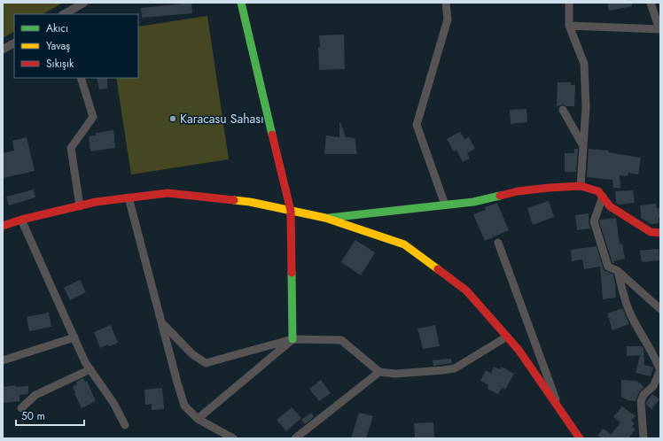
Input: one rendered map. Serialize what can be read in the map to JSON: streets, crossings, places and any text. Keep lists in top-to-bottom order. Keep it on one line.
{"places":["Karacasu Sahası"],"legend":["Akıcı","Yavaş","Sıkışık"],"scale_bar":"50 m"}
